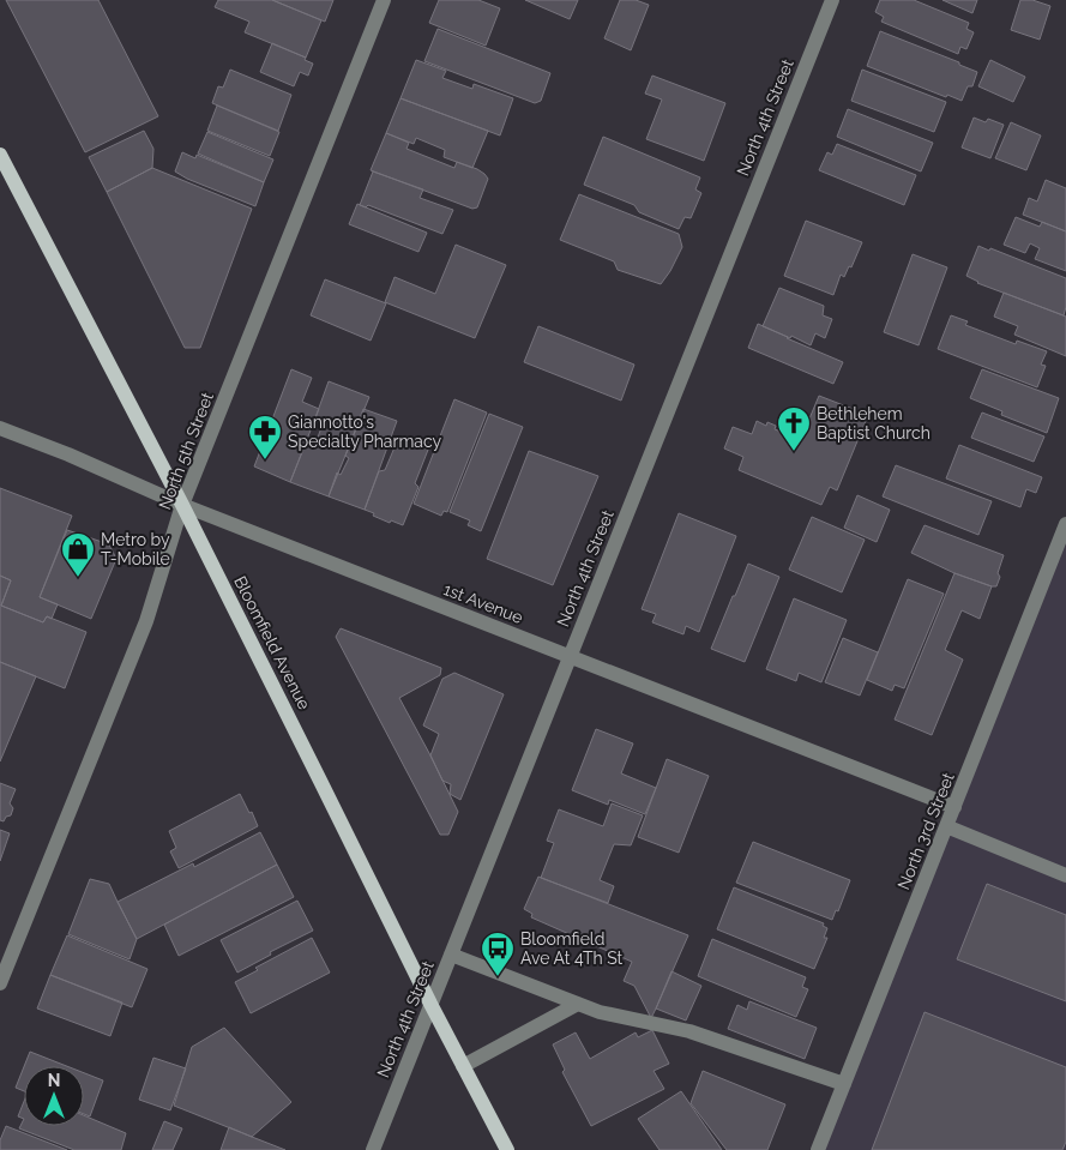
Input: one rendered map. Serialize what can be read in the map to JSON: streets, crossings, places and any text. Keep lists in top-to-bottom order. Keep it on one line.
{"streets":{"main road":["Bloomfield Avenue"],"street":["North 4th Street","North 5th Street","1st Avenue","North 3rd Street"]},"crossings":[["North 4th Street","1st Avenue"],["North 4th Street","Bloomfield Avenue"],["North 5th Street","1st Avenue"],["North 5th Street","Bloomfield Avenue"],["1st Avenue","Bloomfield Avenue"],["1st Avenue","North 3rd Street"]],"places":{"church":["Bethlehem Baptist Church"],"pharmacy":["Giannotto's Specialty Pharmacy"],"shop":["Metro by T-Mobile"],"bus stop":["Bloomfield Ave At 4Th St"]},"north":"top"}
